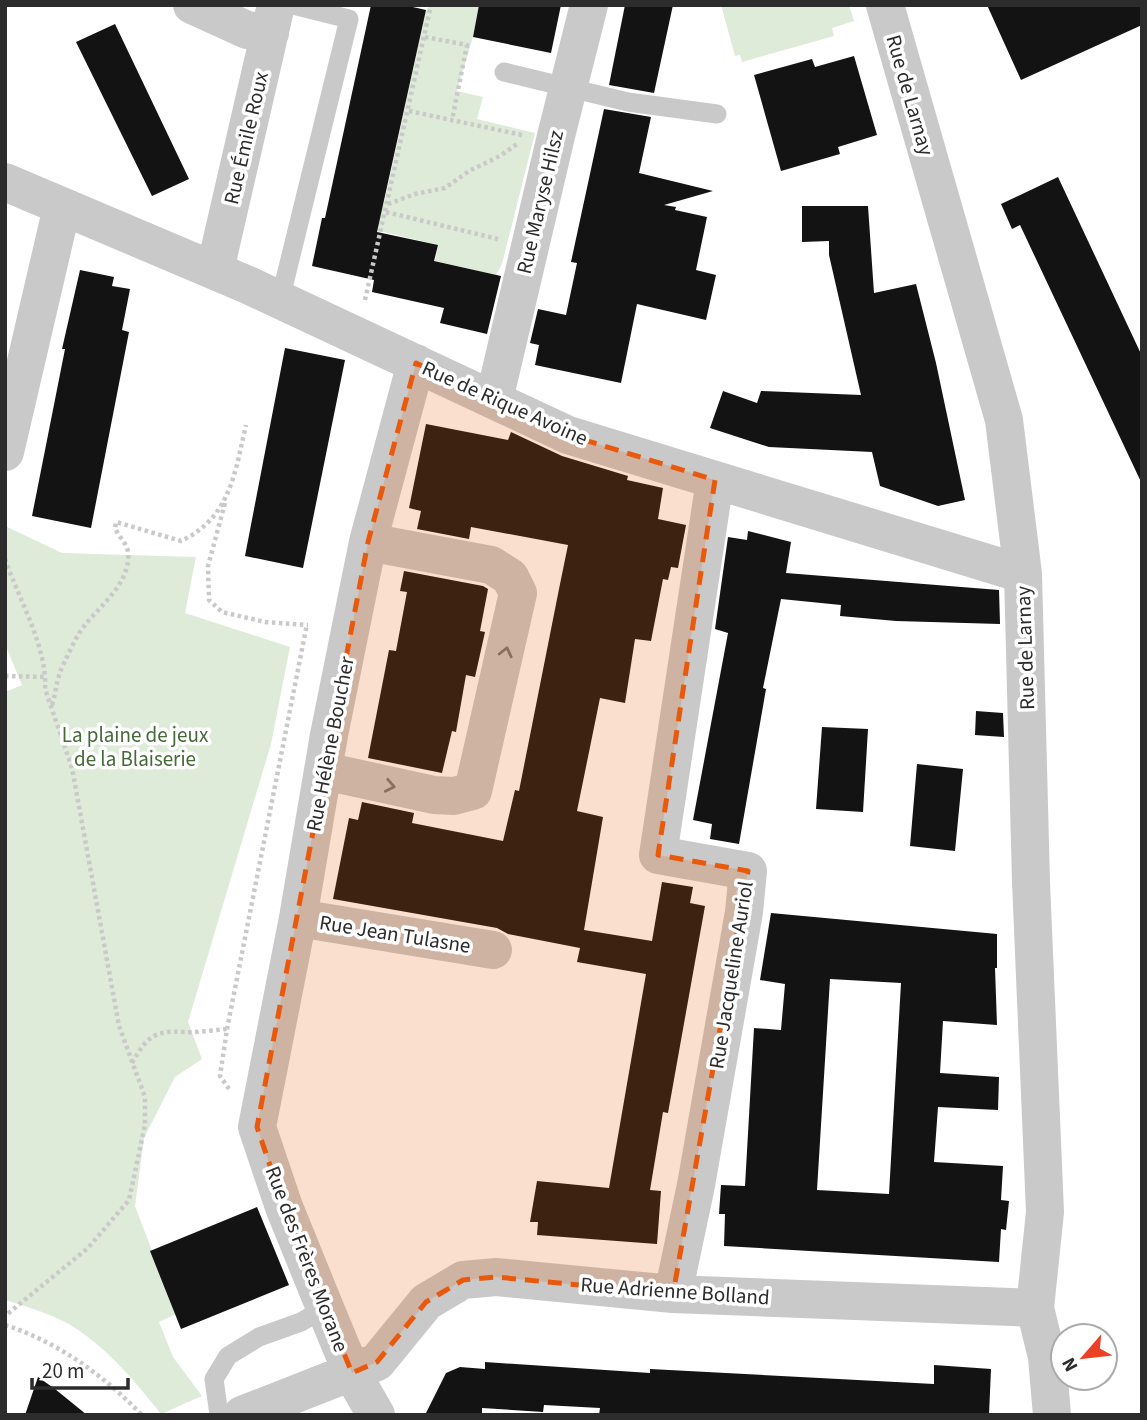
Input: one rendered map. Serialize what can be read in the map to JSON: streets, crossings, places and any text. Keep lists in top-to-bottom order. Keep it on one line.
{"streets":{"street":["Rue de Larnay","Rue Émile Roux","Rue Maryse Hilsz","Rue de Rique Avoine","Rue Hélène Boucher","Rue Jean Tulasne","Rue Jacqueline Auriol","Rue des Frères Morane","Rue Adrienne Bolland"]},"crossings":[["Rue de Larnay","Rue de Rique Avoine"],["Rue de Larnay","Rue Adrienne Bolland"],["Rue Émile Roux","Rue de Rique Avoine"],["Rue Maryse Hilsz","Rue de Rique Avoine"],["Rue de Rique Avoine","Rue Hélène Boucher"],["Rue de Rique Avoine","Rue Jacqueline Auriol"],["Rue Hélène Boucher","Rue Jean Tulasne"],["Rue Hélène Boucher","Rue des Frères Morane"],["Rue Jacqueline Auriol","Rue Adrienne Bolland"],["Rue des Frères Morane","Rue Adrienne Bolland"]],"parks":["La plaine de jeux de la Blaiserie"],"scale_bar":"20 m","north":"bottom left"}
